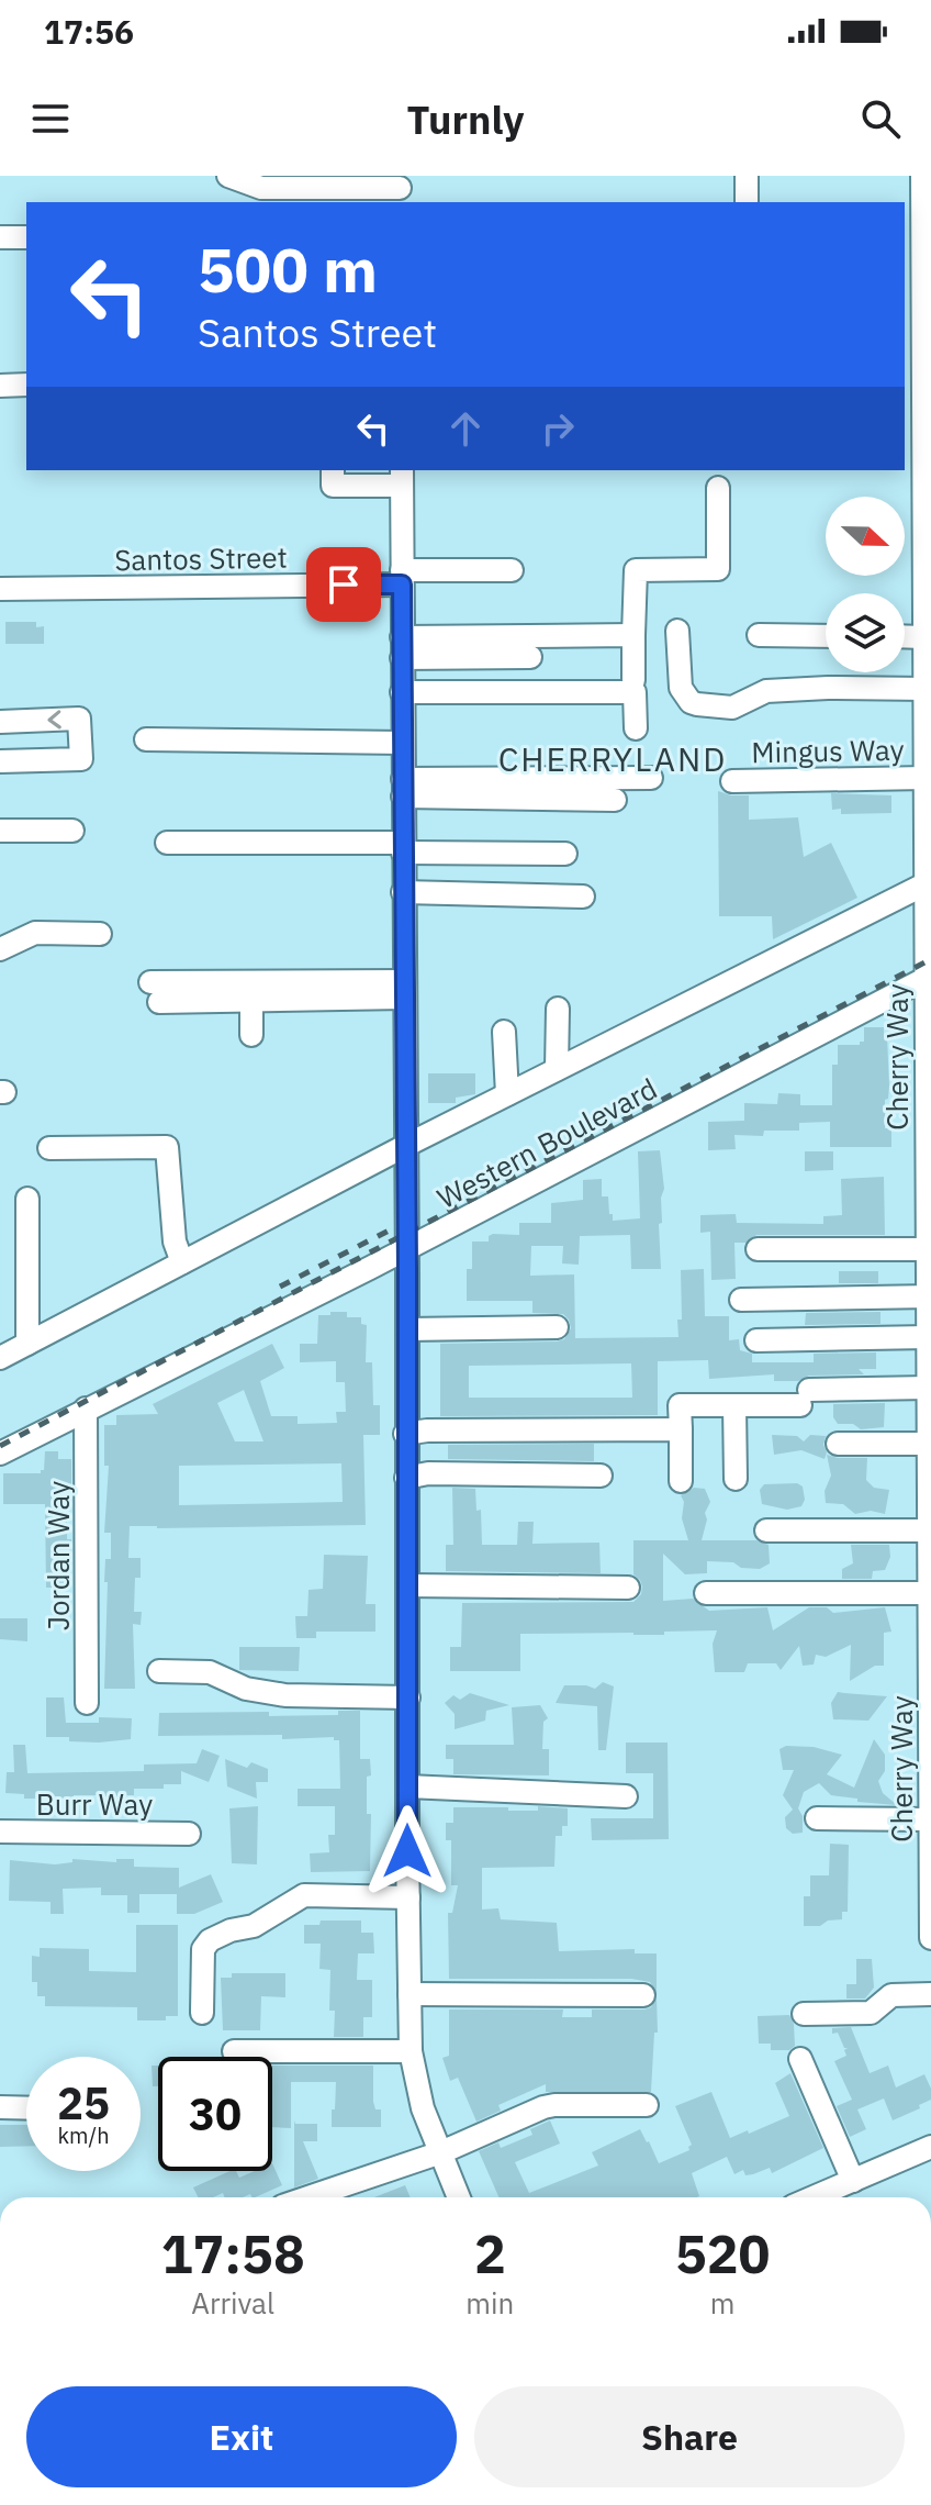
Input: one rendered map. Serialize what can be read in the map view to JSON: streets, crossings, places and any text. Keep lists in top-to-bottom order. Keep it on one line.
{"streets":{"street":["Santos Street","Mingus Way","Cherry Way","Western Boulevard","Jordan Way","Burr Way"]},"crossings":[["Mingus Way","Cherry Way"],["Cherry Way","Western Boulevard"],["Western Boulevard","Jordan Way"]],"districts":["CHERRYLAND"],"north":"right","page":{"status":"17:56","header":"Turnly","turn":["500 m","Santos Street"],"speed":"25 km/h","limit":"30","eta":["17:58","Arrival","2","min","520","m"],"buttons":["Exit","Share"]}}
